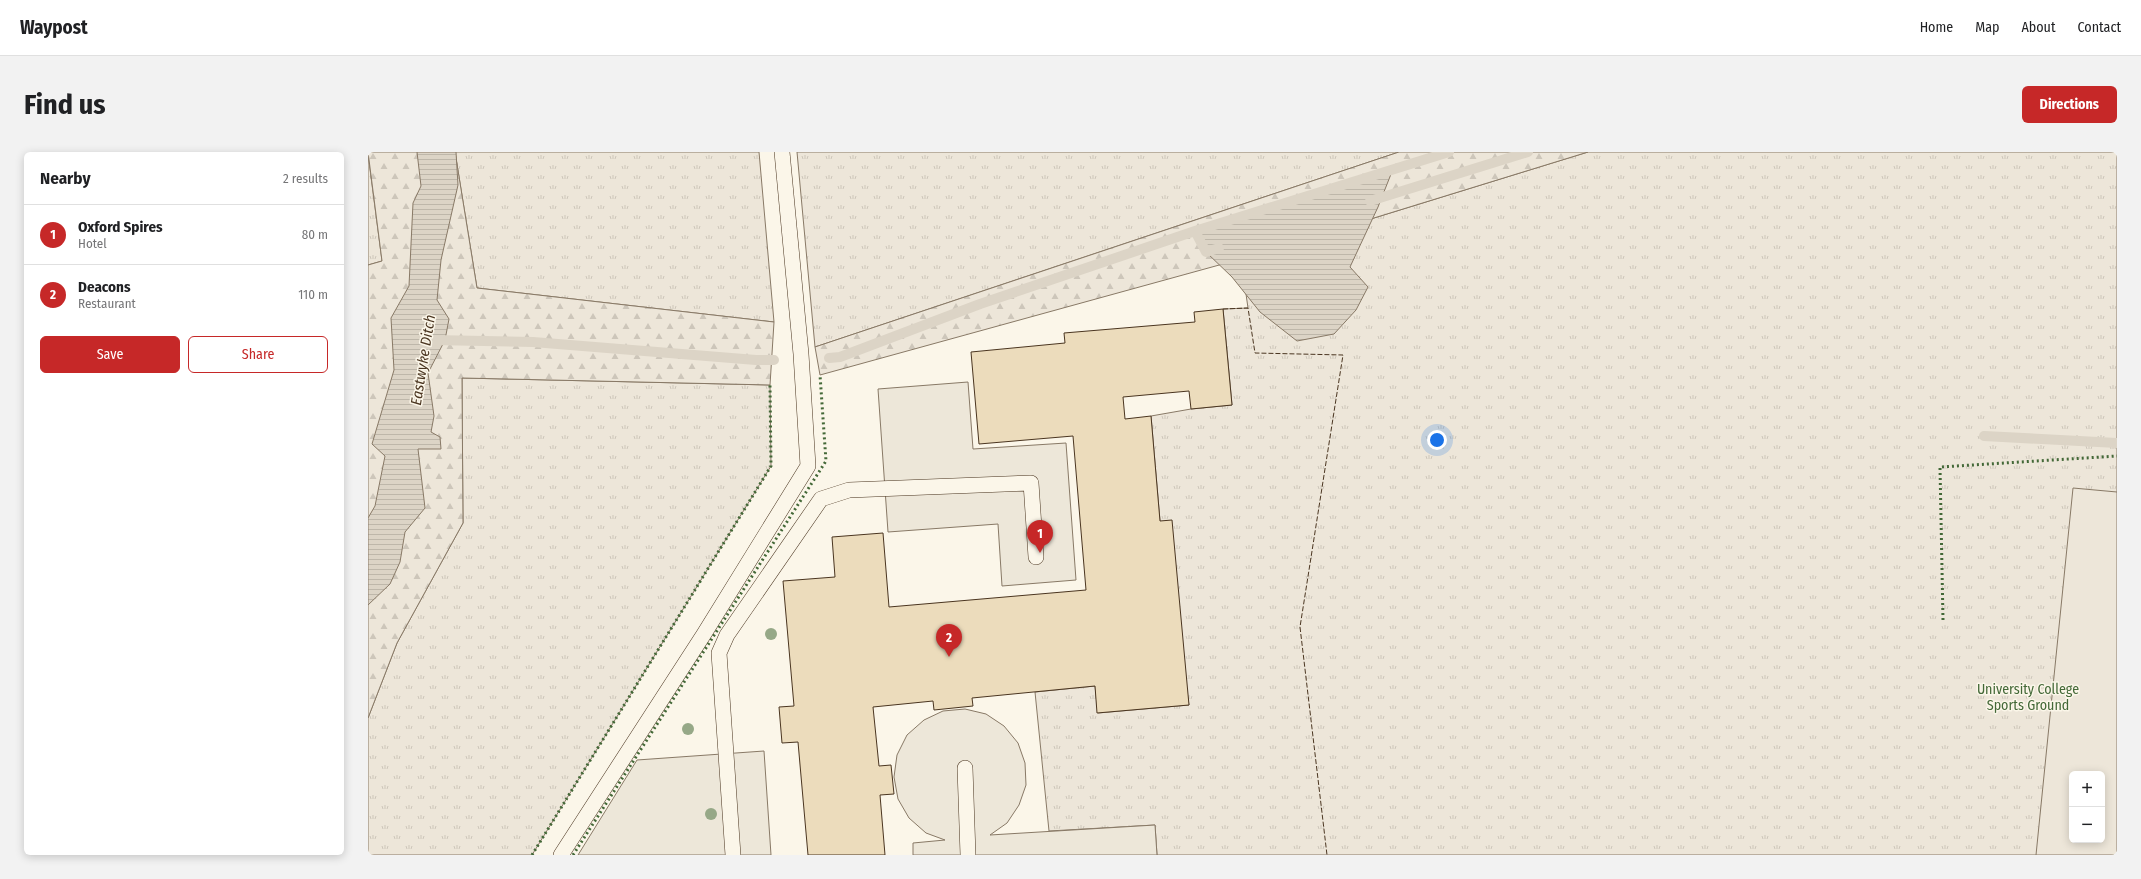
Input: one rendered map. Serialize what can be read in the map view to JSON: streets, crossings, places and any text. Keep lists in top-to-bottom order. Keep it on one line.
{"water":["Eastwyke Ditch"],"parks":["University College Sports Ground"],"page":{"header":"Waypost","nav":["Home","Map","About","Contact"],"buttons":["Directions",["Save","Share"]],"title":"Find us","heading":["Nearby","2 results"],"list":[{"mark":"1","name":"Oxford Spires","note":"Hotel","value":"80 m"},{"mark":"2","name":"Deacons","note":"Restaurant","value":"110 m"}],"pins":["1","2"],"map_buttons":["+","−"]}}
